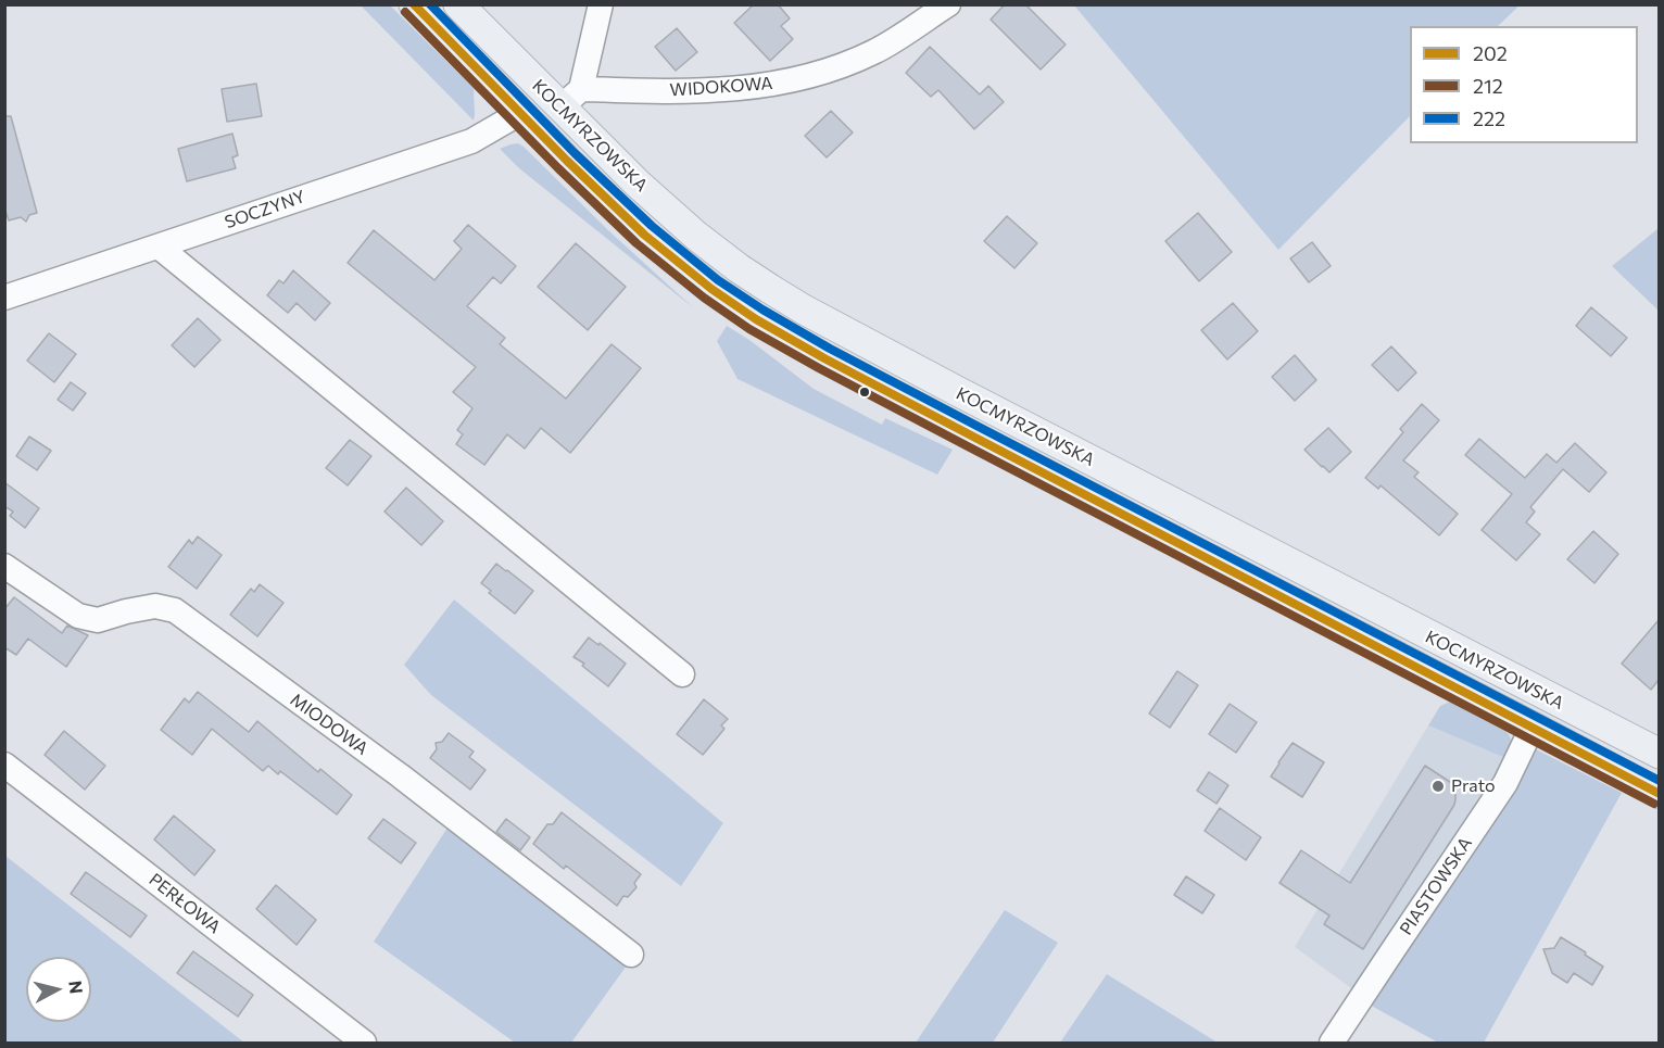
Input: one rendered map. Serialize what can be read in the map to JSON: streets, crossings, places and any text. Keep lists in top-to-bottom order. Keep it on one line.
{"streets":{"main road":["KOCMYRZOWSKA"],"street":["WIDOKOWA","SOCZYNY","MIODOWA","PIASTOWSKA","PERŁOWA"]},"crossings":[["WIDOKOWA","KOCMYRZOWSKA"],["KOCMYRZOWSKA","SOCZYNY"],["KOCMYRZOWSKA","PIASTOWSKA"]],"places":["Prato"],"lines":["transit line 202","transit line 222","transit line 212"],"legend":["202","212","222"],"north":"right"}
